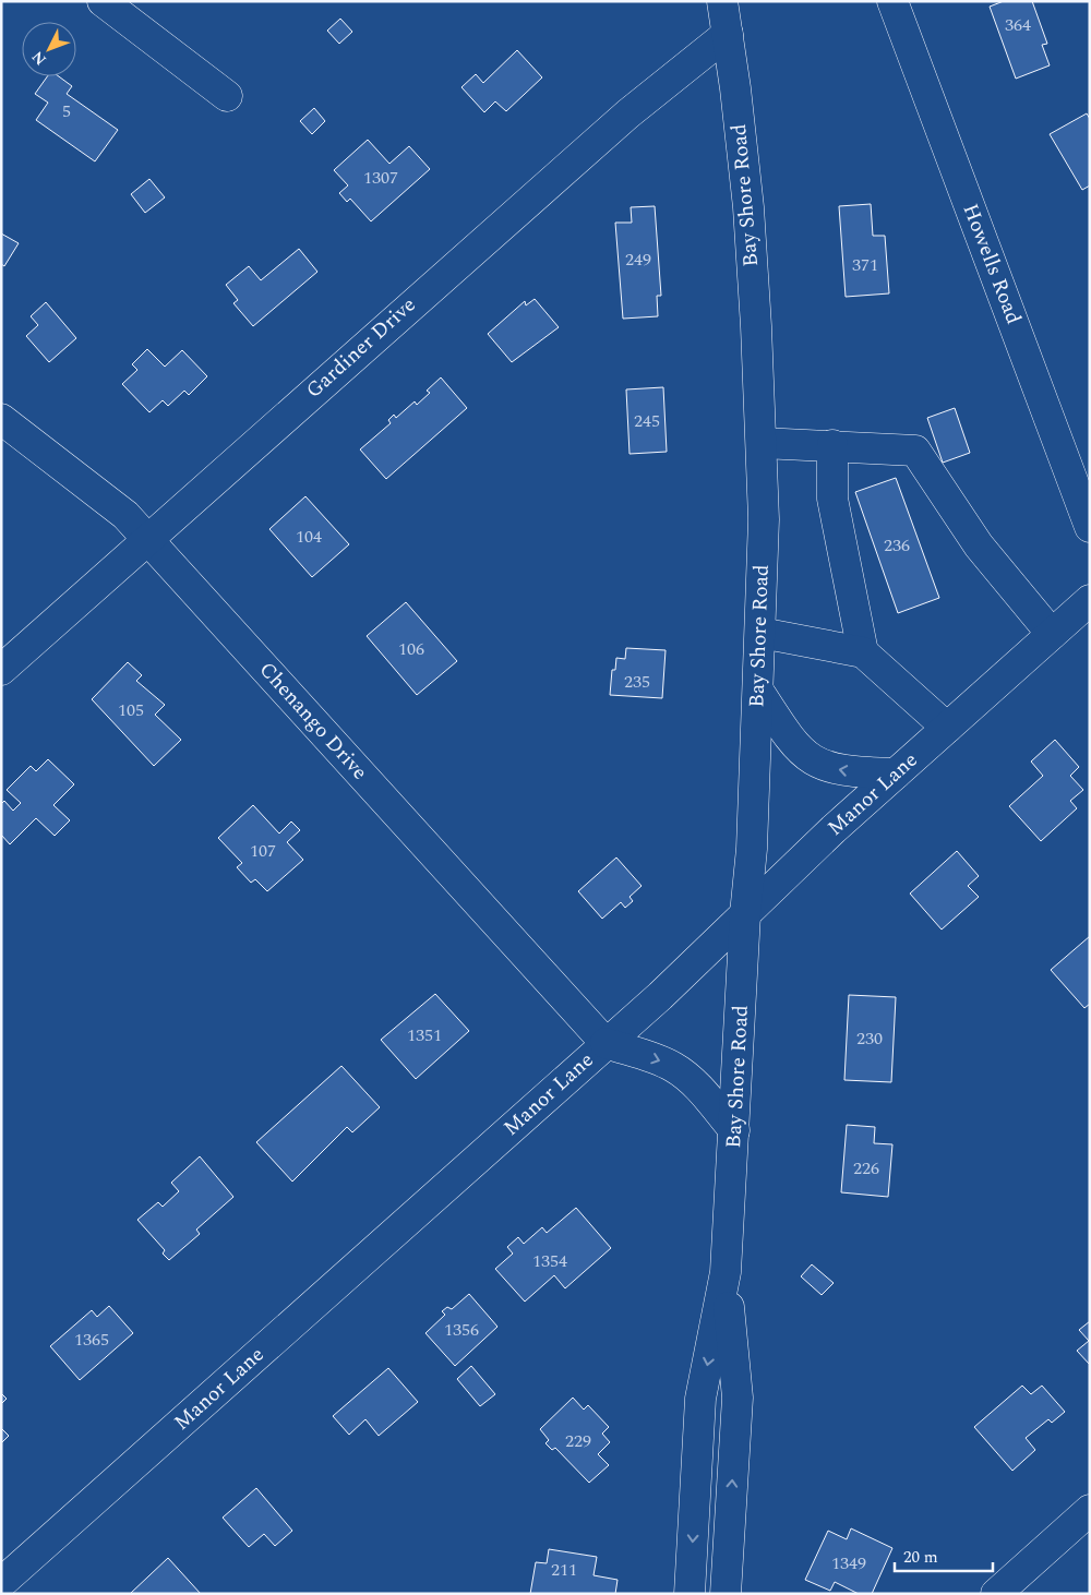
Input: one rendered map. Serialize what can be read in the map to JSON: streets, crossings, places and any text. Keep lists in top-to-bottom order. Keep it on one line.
{"streets":{"street":["Bay Shore Road","Howells Road","Gardiner Drive","Chenango Drive","Manor Lane"]},"crossings":[["Bay Shore Road","Gardiner Drive"],["Bay Shore Road","Manor Lane"],["Gardiner Drive","Chenango Drive"],["Chenango Drive","Manor Lane"]],"house_numbers":["364","5","1307","249","371","245","104","236","106","235","105","107","1351","230","226","1354","1356","1365","229","1349","211"],"scale_bar":"20 m","north":"bottom left"}
